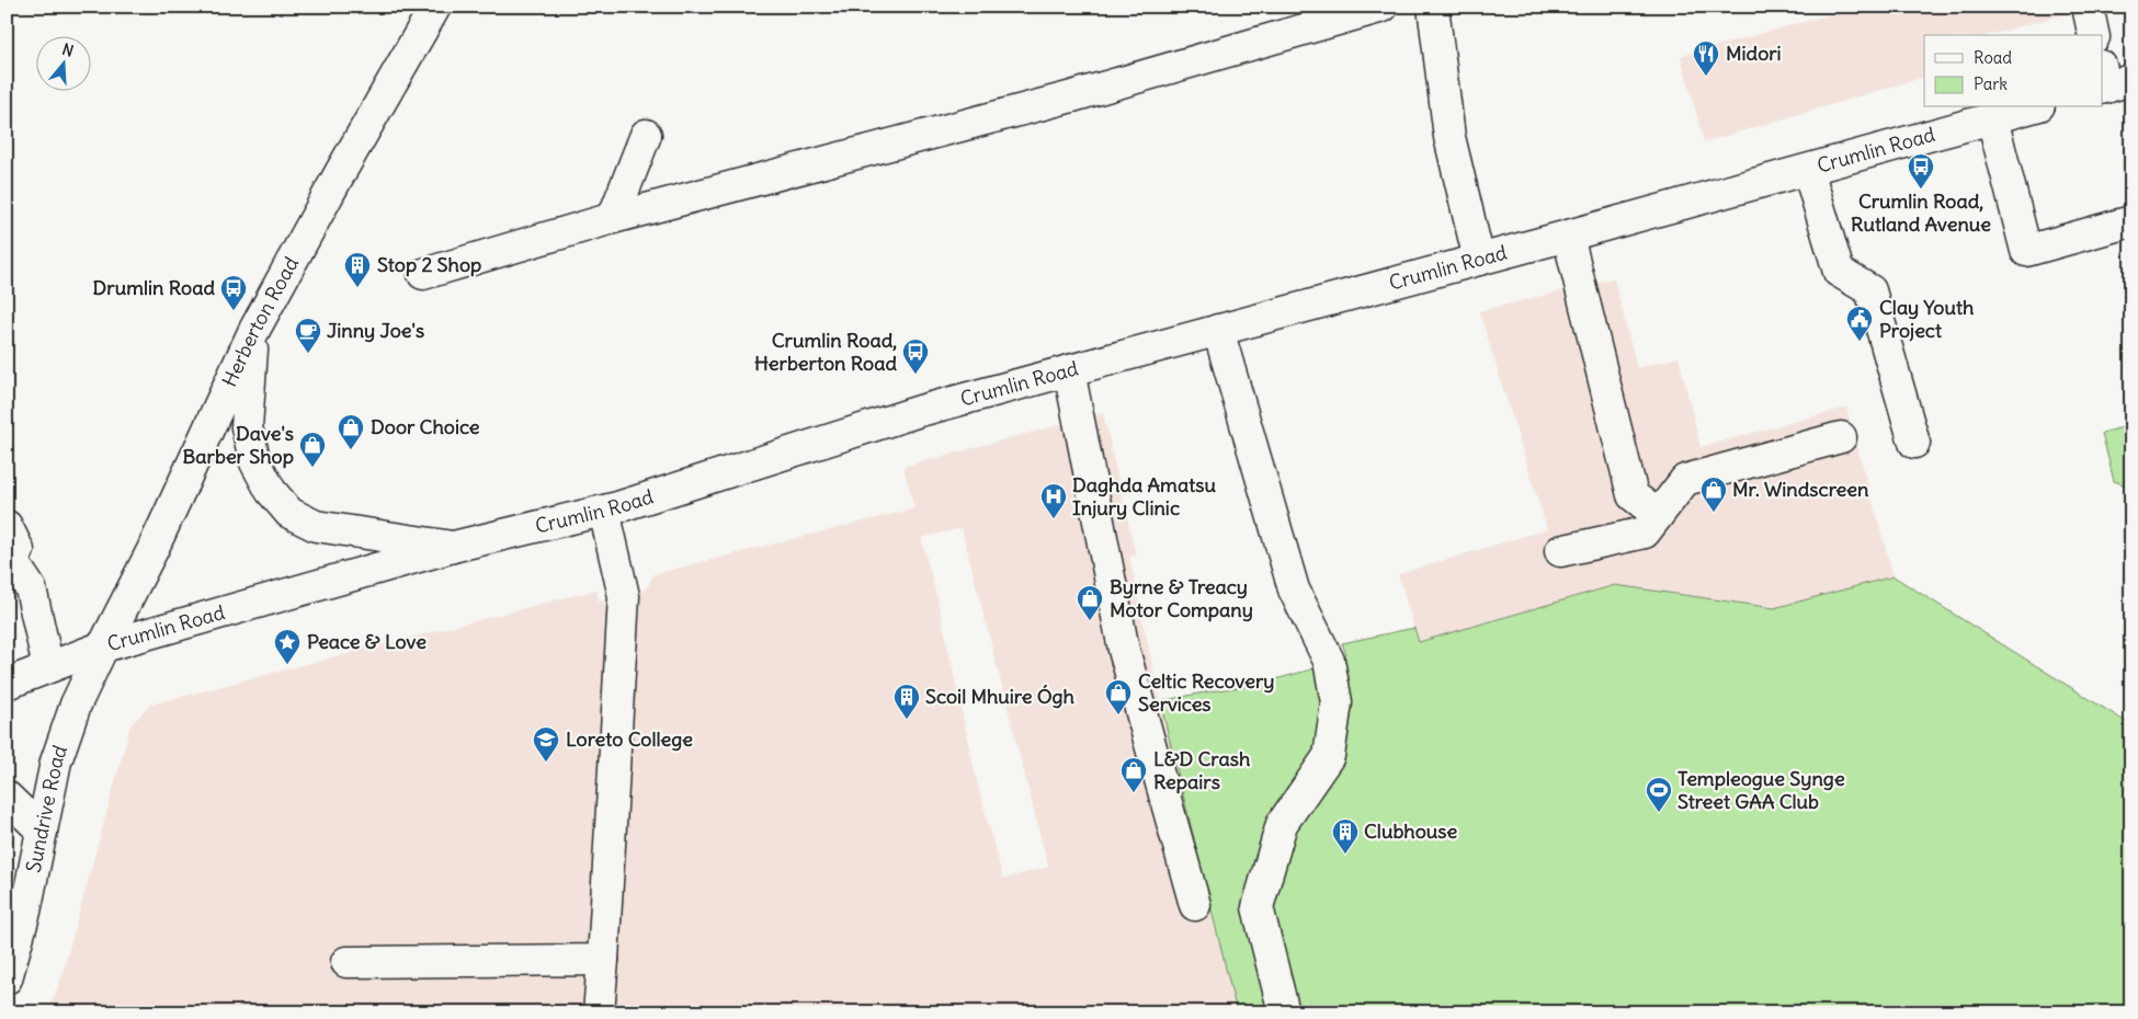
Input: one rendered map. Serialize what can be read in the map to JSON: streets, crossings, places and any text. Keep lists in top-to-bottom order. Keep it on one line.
{"streets":{"main road":["Crumlin Road","Herberton Road","Sundrive Road"]},"crossings":[["Crumlin Road","Herberton Road"],["Crumlin Road","Sundrive Road"],["Herberton Road","Sundrive Road"]],"places":{"restaurant":["Midori"],"bus stop":["Crumlin Road, Rutland Avenue","Drumlin Road","Crumlin Road, Herberton Road"],"building":["Stop 2 Shop","Scoil Mhuire Ógh","Clubhouse"],"public building":["Clay Youth Project"],"cafe":["Jinny Joe's"],"shop":["Door Choice","Dave's Barber Shop","Mr. Windscreen","Byrne & Treacy Motor Company","Celtic Recovery Services","L&D Crash Repairs"],"hospital":["Daghda Amatsu Injury Clinic"],"place":["Peace & Love"],"school or university":["Loreto College"],"sports":["Templeogue Synge Street GAA Club"]},"legend":["Road","Park"],"north":"top"}
